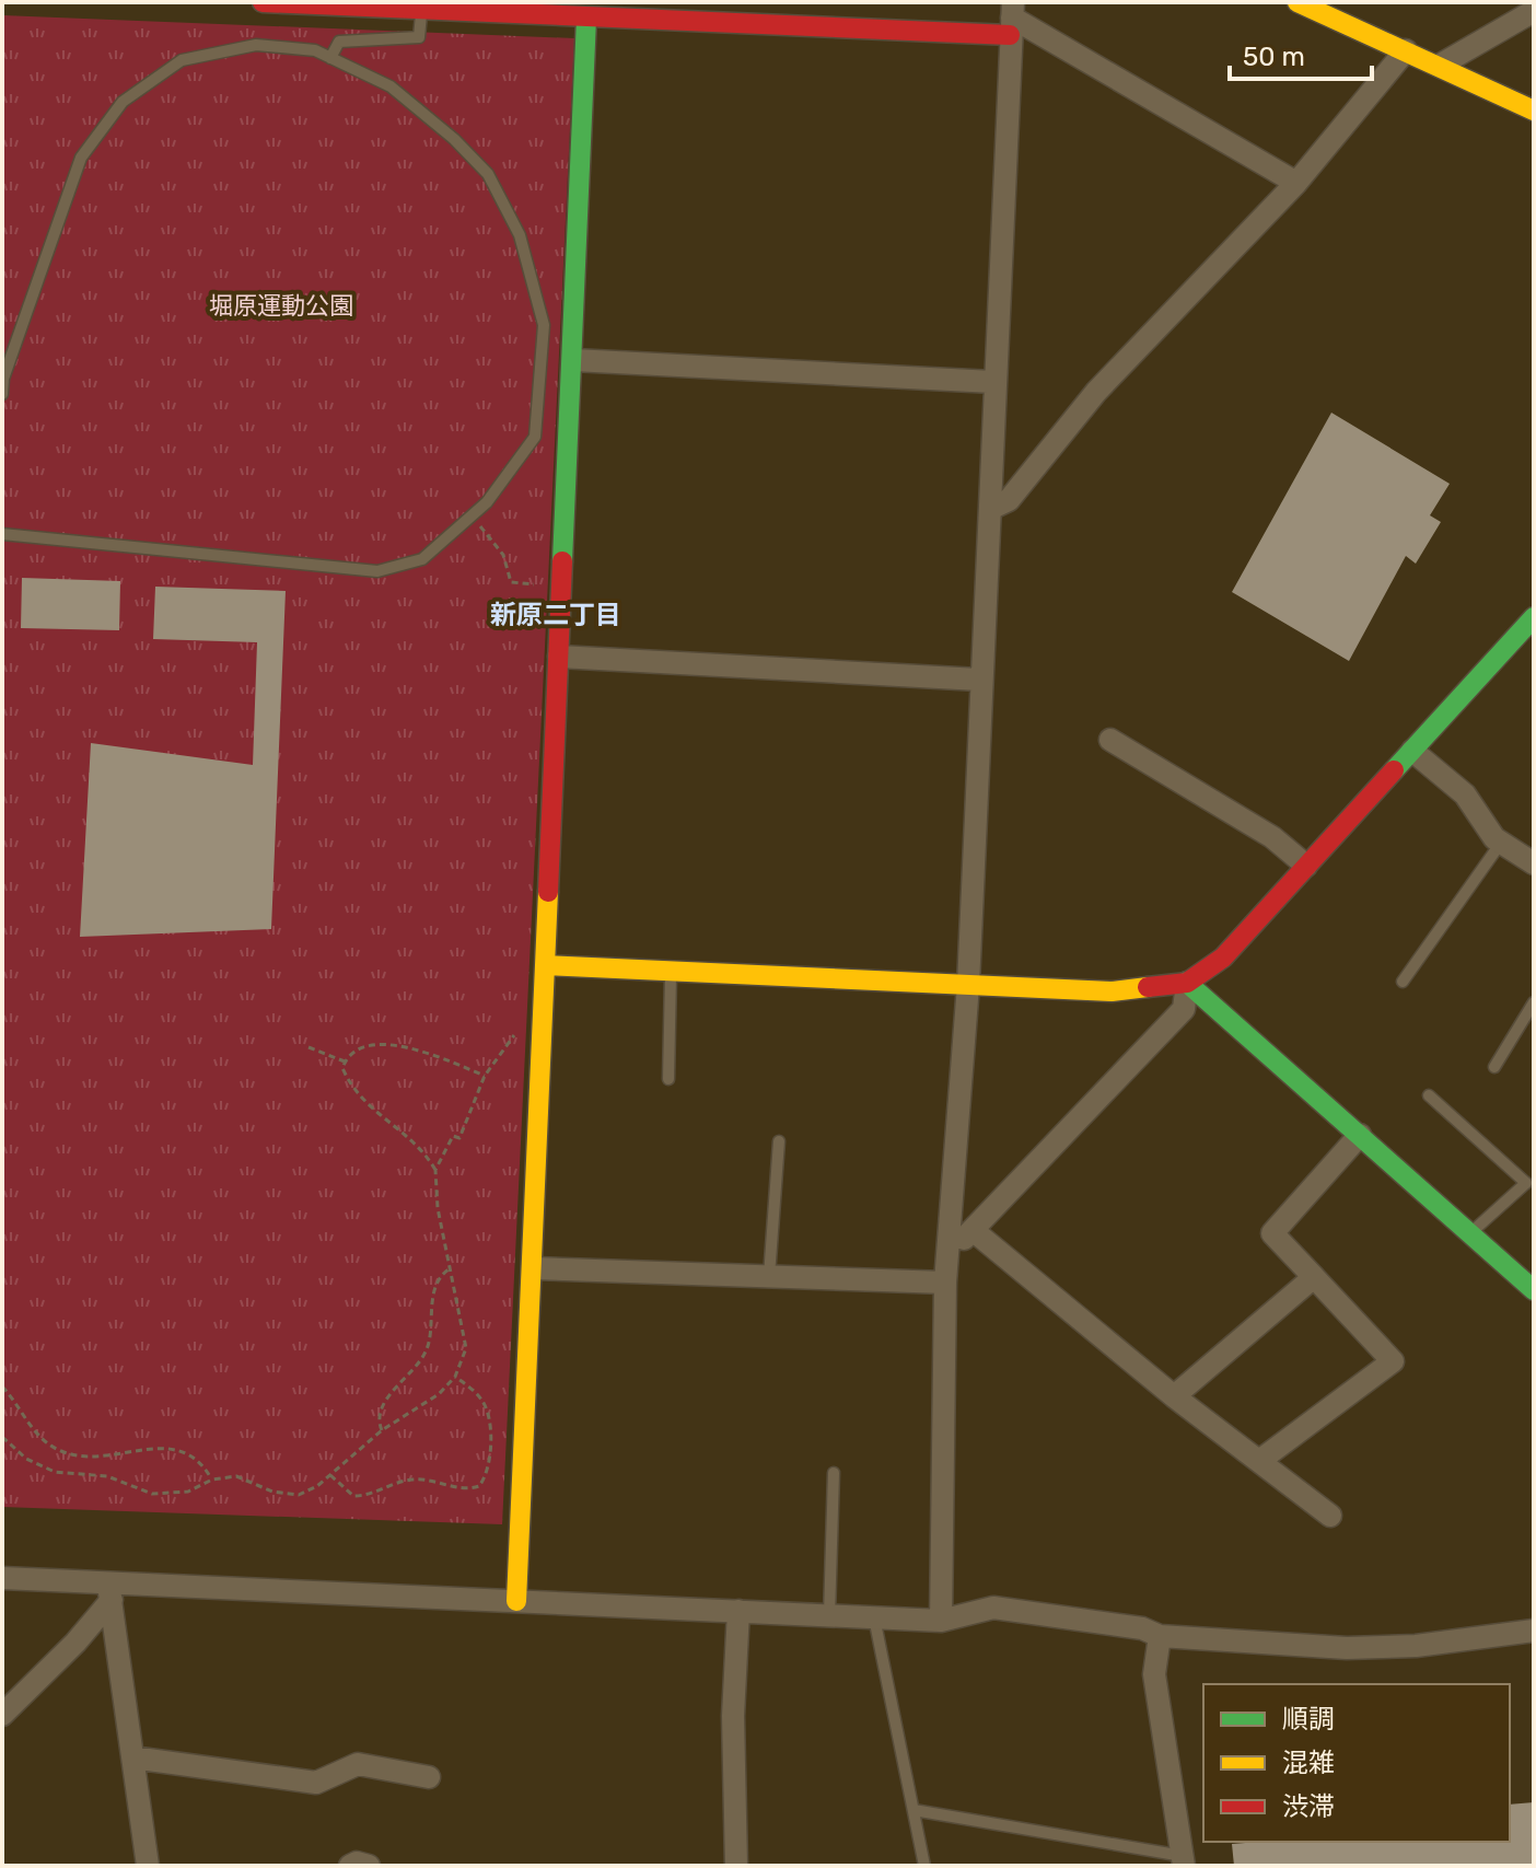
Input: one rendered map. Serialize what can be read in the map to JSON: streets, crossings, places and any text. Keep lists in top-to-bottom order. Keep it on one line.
{"districts":["新原二丁目"],"parks":["堀原運動公園"],"legend":["順調","混雑","渋滞"],"scale_bar":"50 m"}
